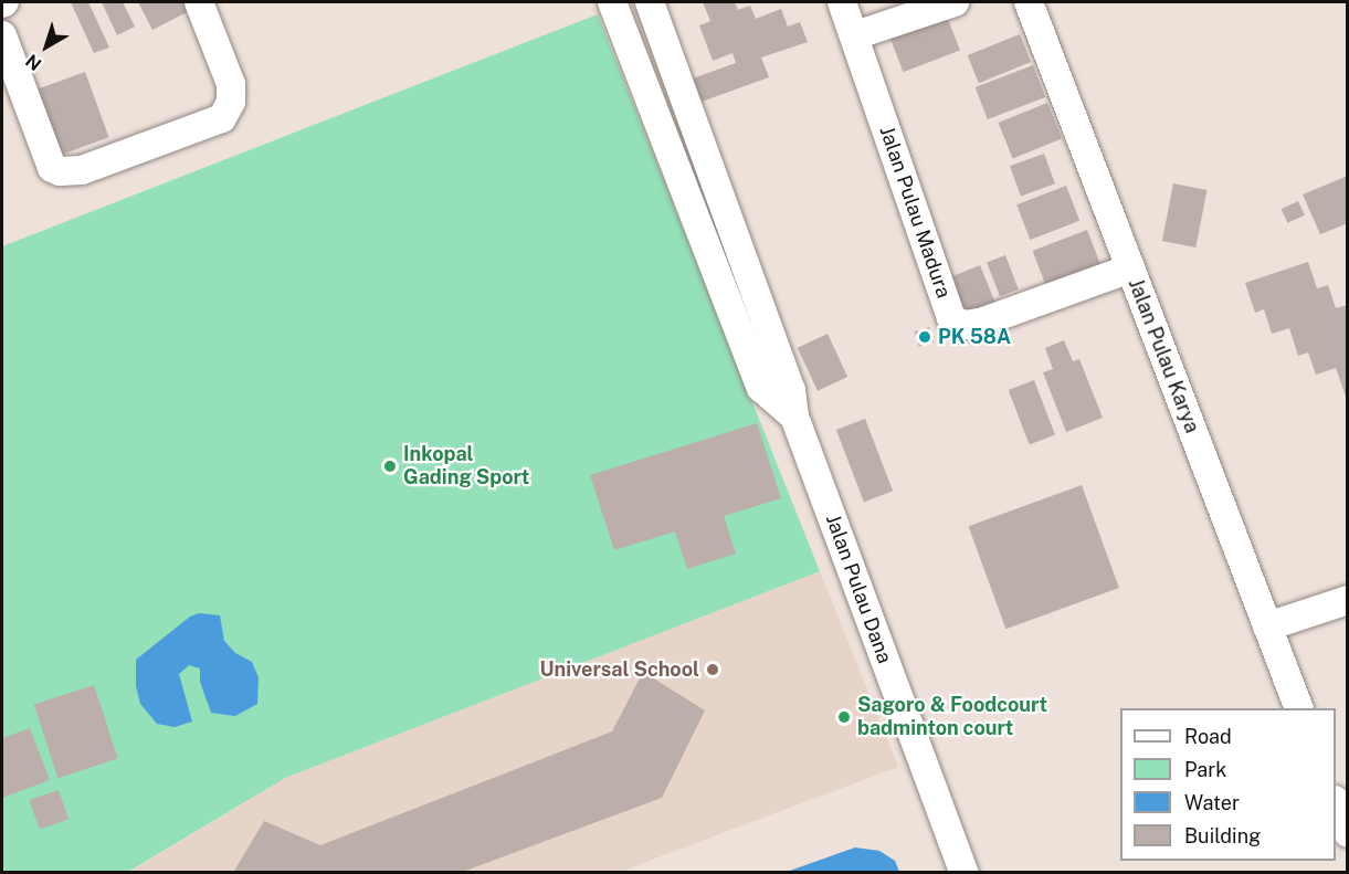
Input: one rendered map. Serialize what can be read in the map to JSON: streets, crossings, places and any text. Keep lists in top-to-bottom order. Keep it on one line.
{"streets":{"street":["Jalan Pulau Madura","Jalan Pulau Karya","Jalan Pulau Dana"]},"crossings":[["Jalan Pulau Madura","Jalan Pulau Karya"]],"places":["PK 58A","Inkopal Gading Sport","Universal School","Sagoro & Foodcourt badminton court"],"legend":["Road","Park","Water","Building"],"north":"bottom left"}
